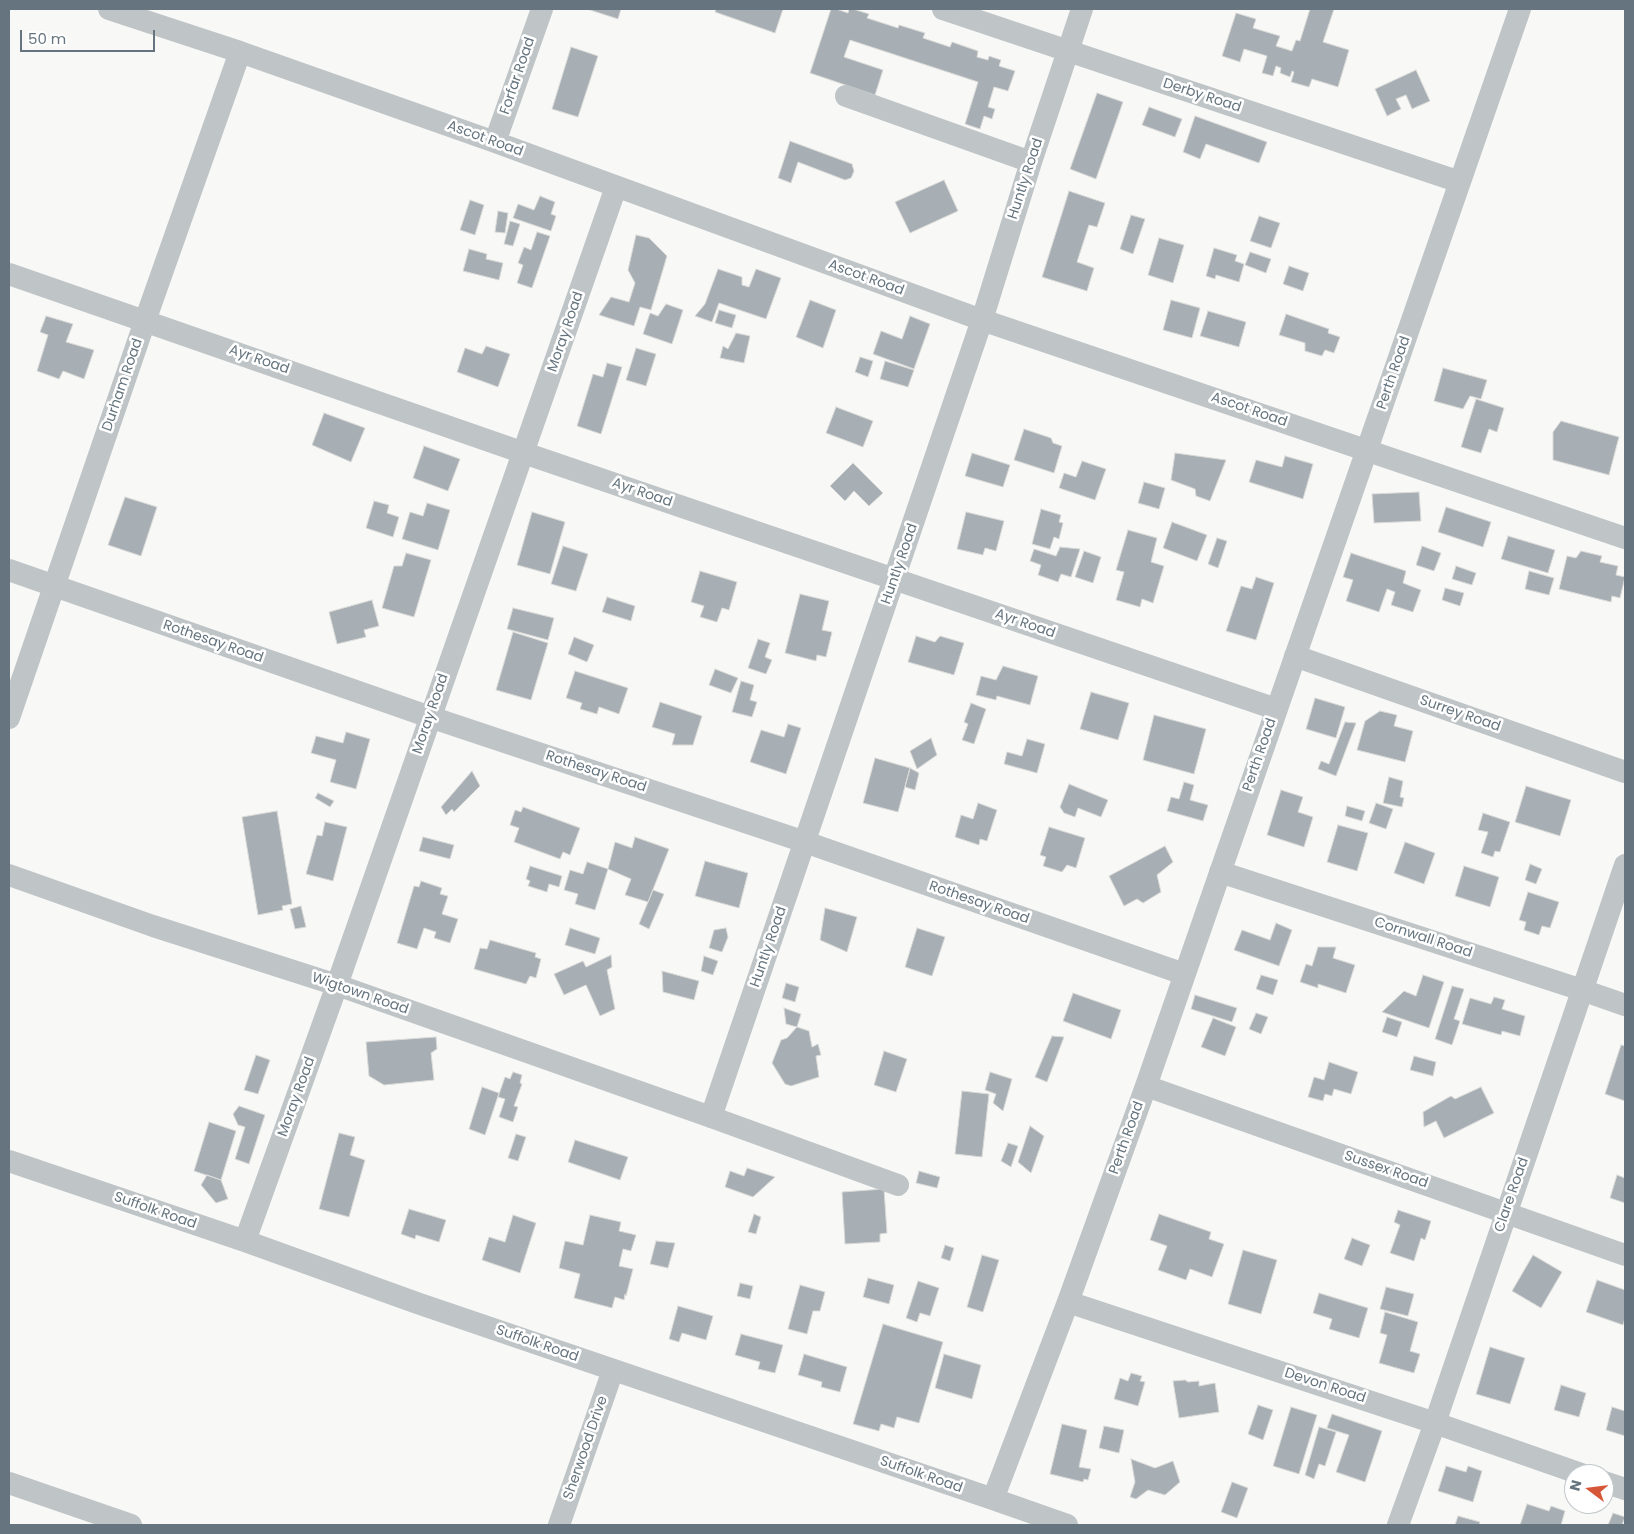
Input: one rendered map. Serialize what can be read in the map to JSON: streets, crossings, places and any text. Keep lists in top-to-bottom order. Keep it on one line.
{"streets":{"street":["Forfar Road","Derby Road","Ascot Road","Huntly Road","Moray Road","Ayr Road","Perth Road","Durham Road","Rothesay Road","Surrey Road","Cornwall Road","Wigtown Road","Sussex Road","Clare Road","Suffolk Road","Devon Road","Sherwood Drive"]},"crossings":[["Forfar Road","Ascot Road"],["Derby Road","Huntly Road"],["Derby Road","Perth Road"],["Ascot Road","Huntly Road"],["Ascot Road","Moray Road"],["Ascot Road","Perth Road"],["Ascot Road","Durham Road"],["Huntly Road","Ayr Road"],["Huntly Road","Rothesay Road"],["Huntly Road","Wigtown Road"],["Moray Road","Ayr Road"],["Moray Road","Rothesay Road"],["Moray Road","Wigtown Road"],["Moray Road","Suffolk Road"],["Ayr Road","Perth Road"],["Ayr Road","Durham Road"],["Perth Road","Rothesay Road"],["Perth Road","Surrey Road"],["Perth Road","Cornwall Road"],["Perth Road","Sussex Road"],["Perth Road","Suffolk Road"],["Perth Road","Devon Road"],["Durham Road","Rothesay Road"],["Cornwall Road","Clare Road"],["Sussex Road","Clare Road"],["Clare Road","Devon Road"],["Suffolk Road","Sherwood Drive"]],"scale_bar":"50 m","north":"left"}
